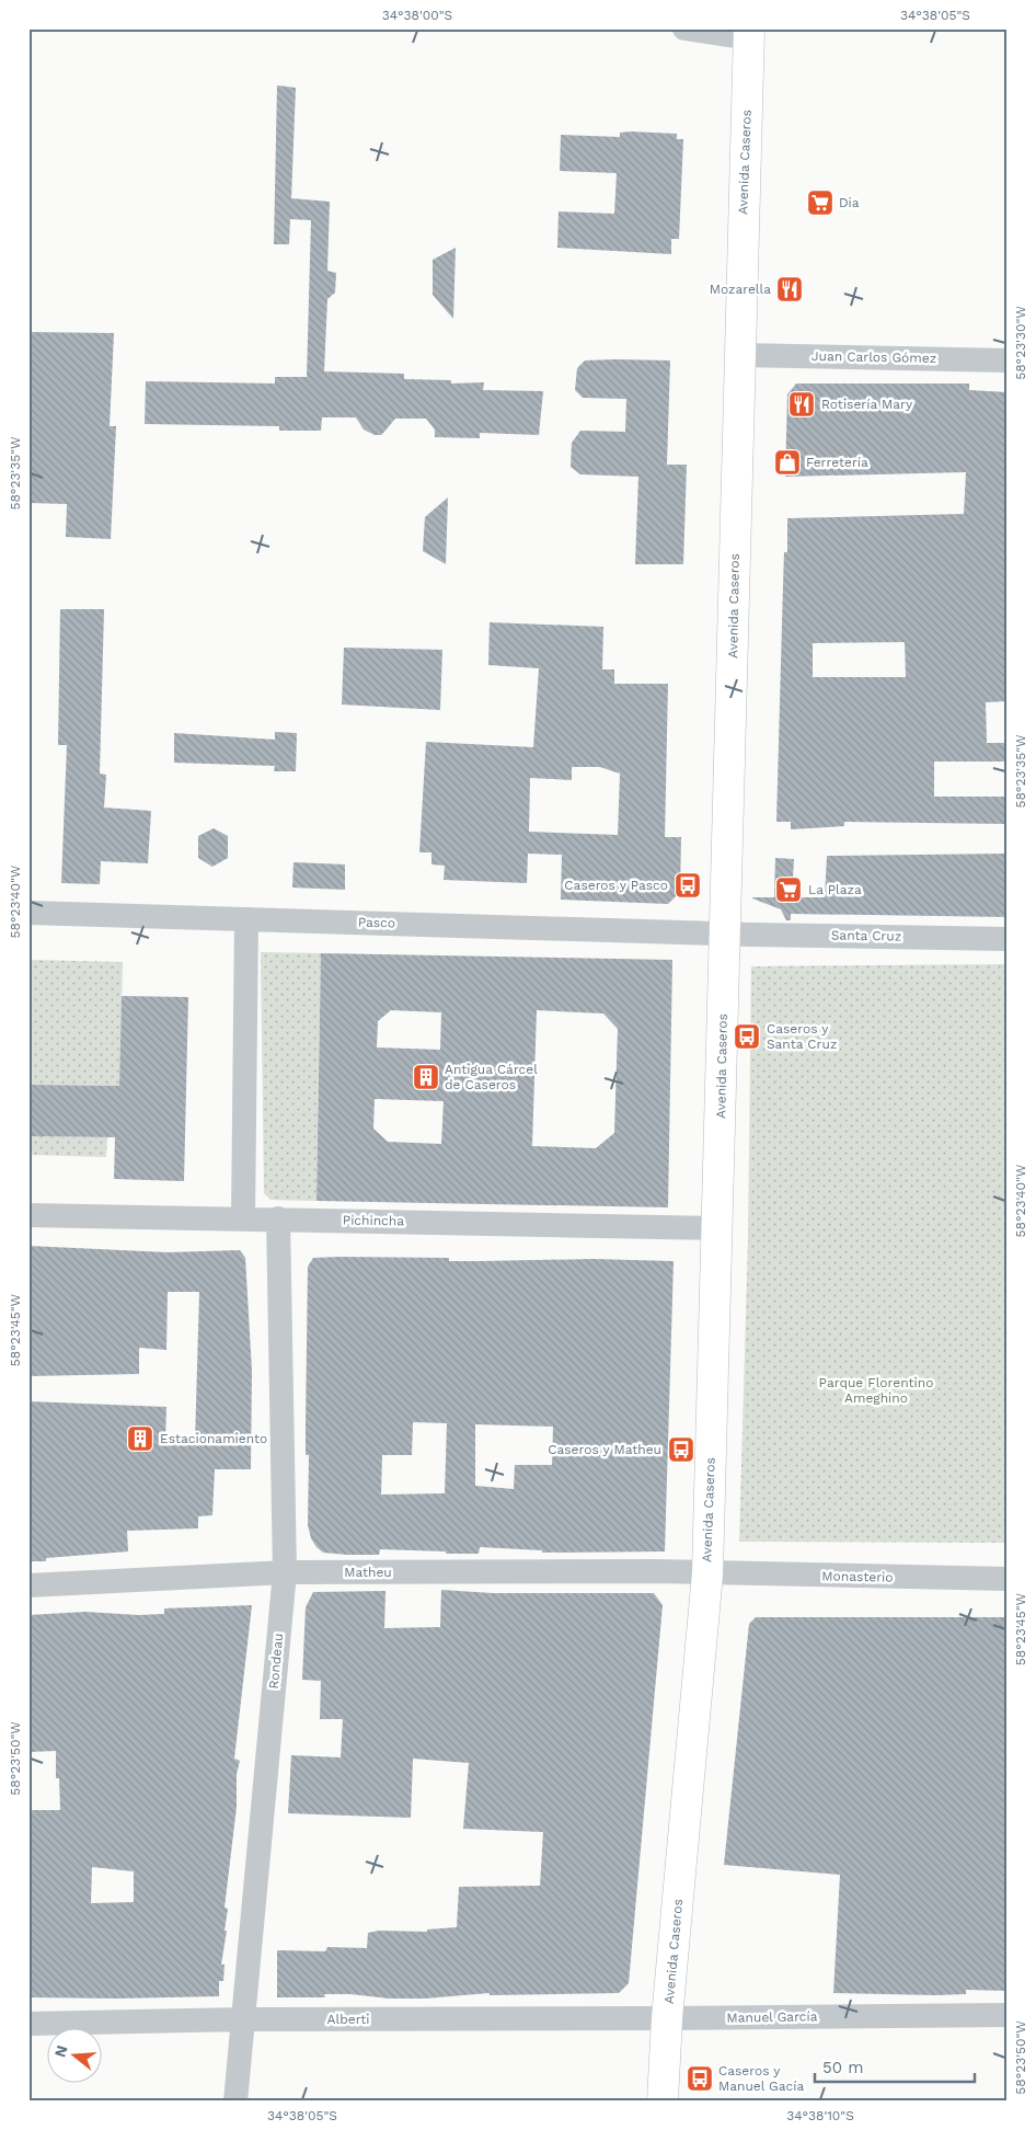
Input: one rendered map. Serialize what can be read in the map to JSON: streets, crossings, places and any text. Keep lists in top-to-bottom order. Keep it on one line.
{"streets":{"main road":["Avenida Caseros"],"street":["Juan Carlos Gómez","Pasco","Santa Cruz","Pichincha","Matheu","Monasterio","Rondeau","Manuel García","Alberti"]},"crossings":[["Avenida Caseros","Juan Carlos Gómez"],["Avenida Caseros","Pasco"],["Avenida Caseros","Santa Cruz"],["Avenida Caseros","Pichincha"],["Avenida Caseros","Matheu"],["Avenida Caseros","Monasterio"],["Avenida Caseros","Manuel García"],["Avenida Caseros","Alberti"],["Pasco","Santa Cruz"],["Pichincha","Rondeau"],["Matheu","Monasterio"],["Matheu","Rondeau"],["Rondeau","Alberti"],["Manuel García","Alberti"]],"parks":["Parque Florentino Ameghino"],"places":{"supermarket":["Dia","La Plaza"],"restaurant":["Mozarella","Rotisería Mary"],"shop":["Ferretería"],"bus stop":["Caseros y Pasco","Caseros y Santa Cruz","Caseros y Matheu","Caseros y Manuel Gacía"],"building":["Antigua Cárcel de Caseros","Estacionamiento"]},"scale_bar":"50 m","north":"left","coordinates":["34°38'00\"S","34°38'05\"S","58°23'30\"W","58°23'35\"W","58°23'40\"W","58°23'45\"W","58°23'50\"W","34°38'10\"S"]}
